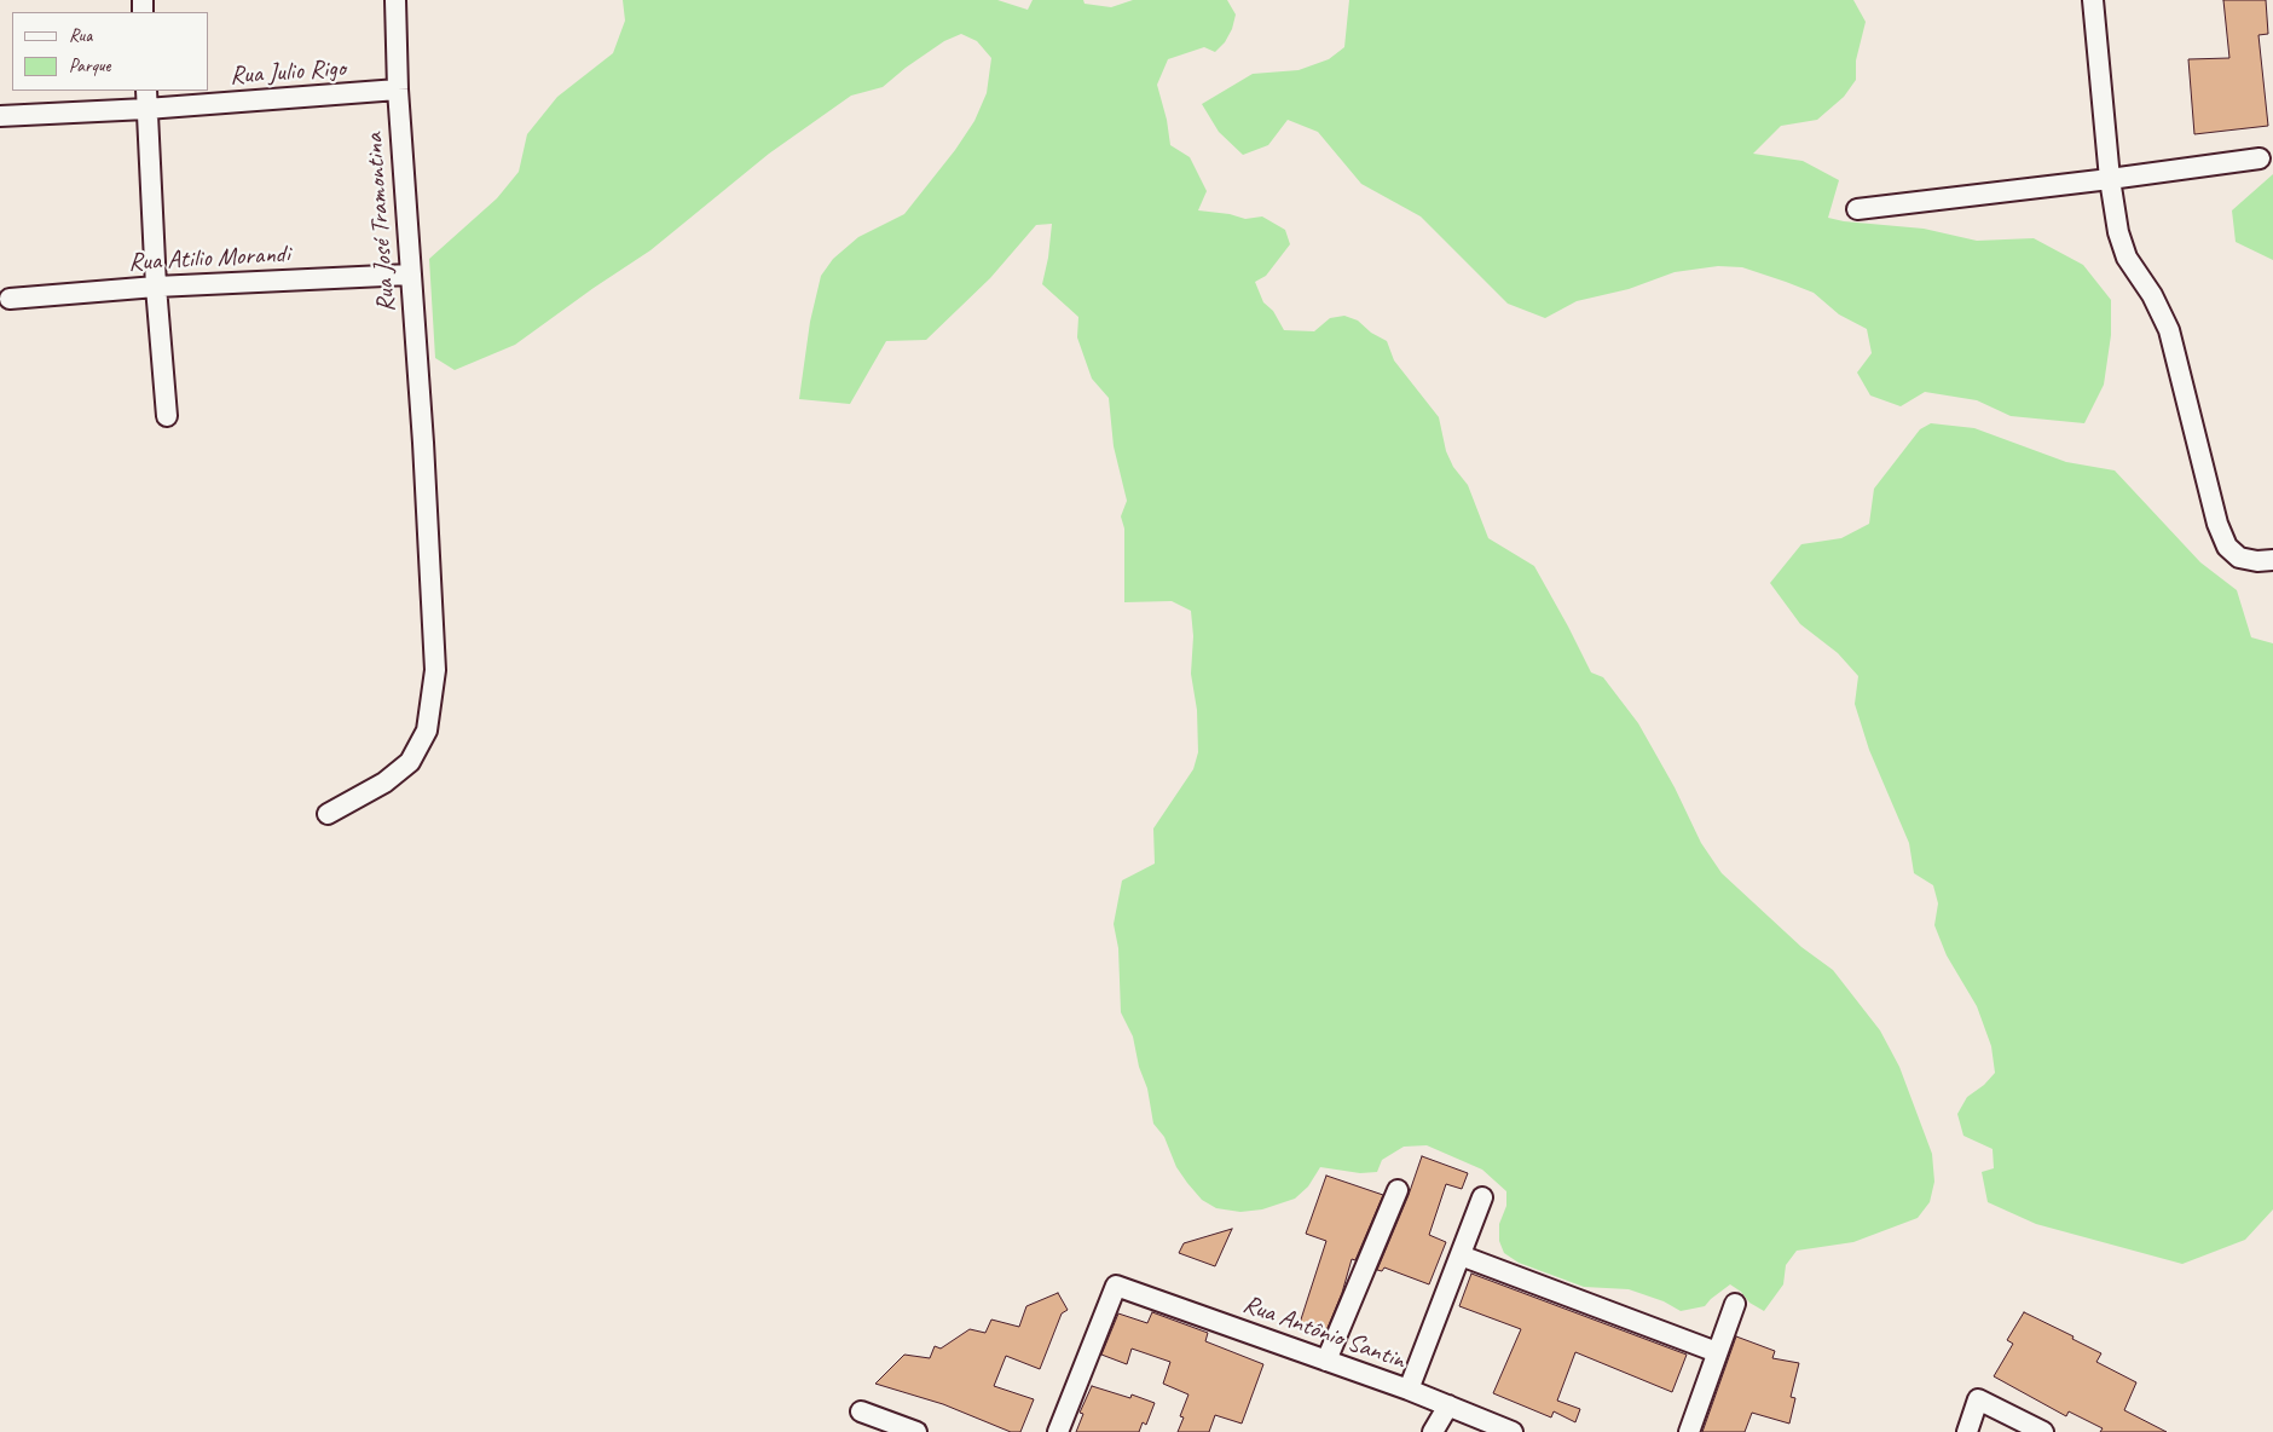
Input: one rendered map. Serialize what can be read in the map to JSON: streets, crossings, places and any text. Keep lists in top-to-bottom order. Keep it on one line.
{"streets":{"street":["Rua Julio Rigo","Rua José Tramontina","Rua Atilio Morandi","Rua Antônio Santin"]},"crossings":[["Rua Julio Rigo","Rua José Tramontina"],["Rua José Tramontina","Rua Atilio Morandi"]],"legend":["Rua","Parque"]}
